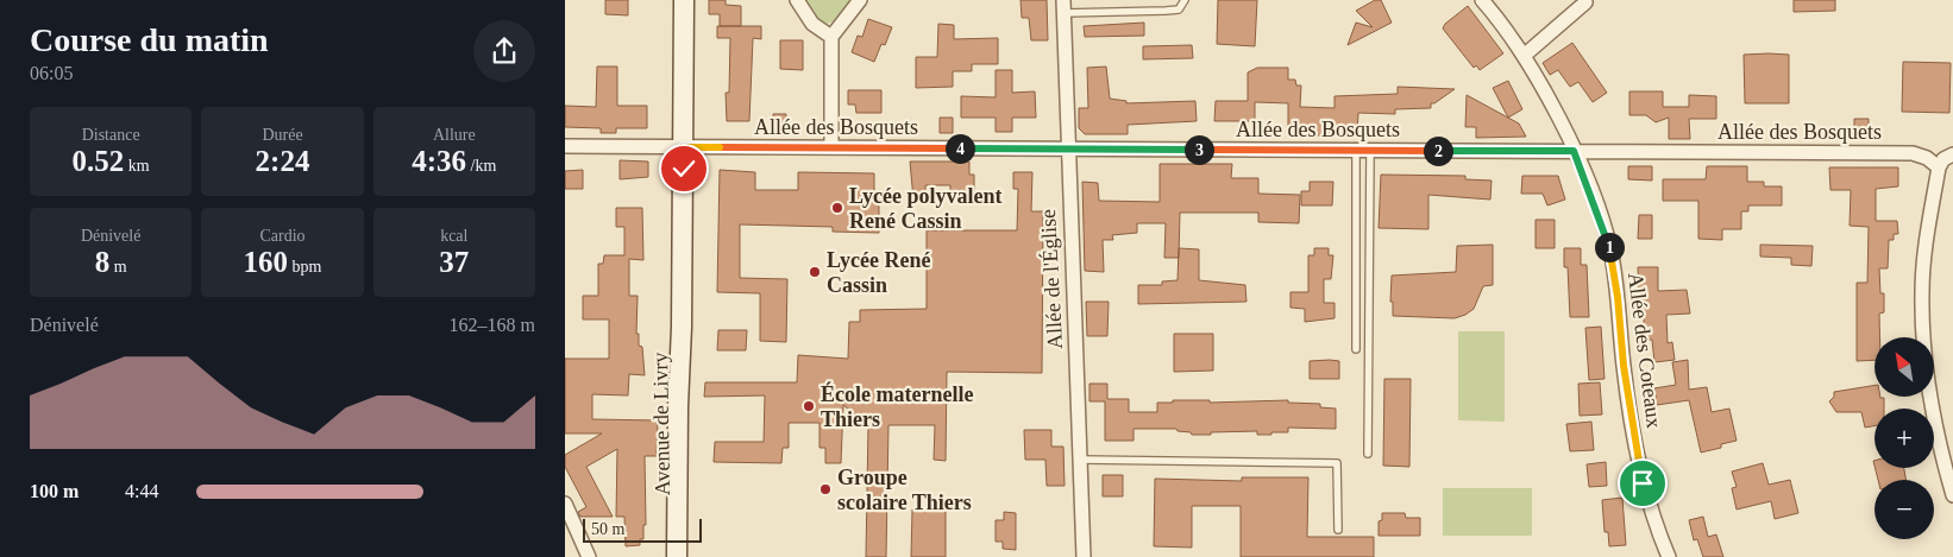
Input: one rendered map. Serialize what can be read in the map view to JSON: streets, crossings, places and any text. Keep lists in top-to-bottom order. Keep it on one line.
{"streets":{"main road":["Avenue de Livry"],"street":["Allée des Bosquets","Allée de l'Église","Allée des Coteaux"]},"crossings":[["Allée des Bosquets","Allée de l'Église"],["Allée des Bosquets","Allée des Coteaux"],["Allée des Bosquets","Avenue de Livry"]],"places":["Lycée polyvalent René Cassin","Lycée René Cassin","École maternelle Thiers","Groupe scolaire Thiers"],"scale_bar":"50 m","north":"top left","page":{"heading":["Course du matin","06:05"],"stats":[["Distance","0.52 km"],["Durée","2:24"],["Allure","4:36 /km"],["Dénivelé","8 m"],["Cardio","160 bpm"],["kcal","37"]],"pins":["4","3","2","1"],"chart":["Dénivelé","162–168 m"],"map_buttons":["+","−"],"list":[{"name":"100 m","note":"4:44"}],"scale":"50 m"}}
